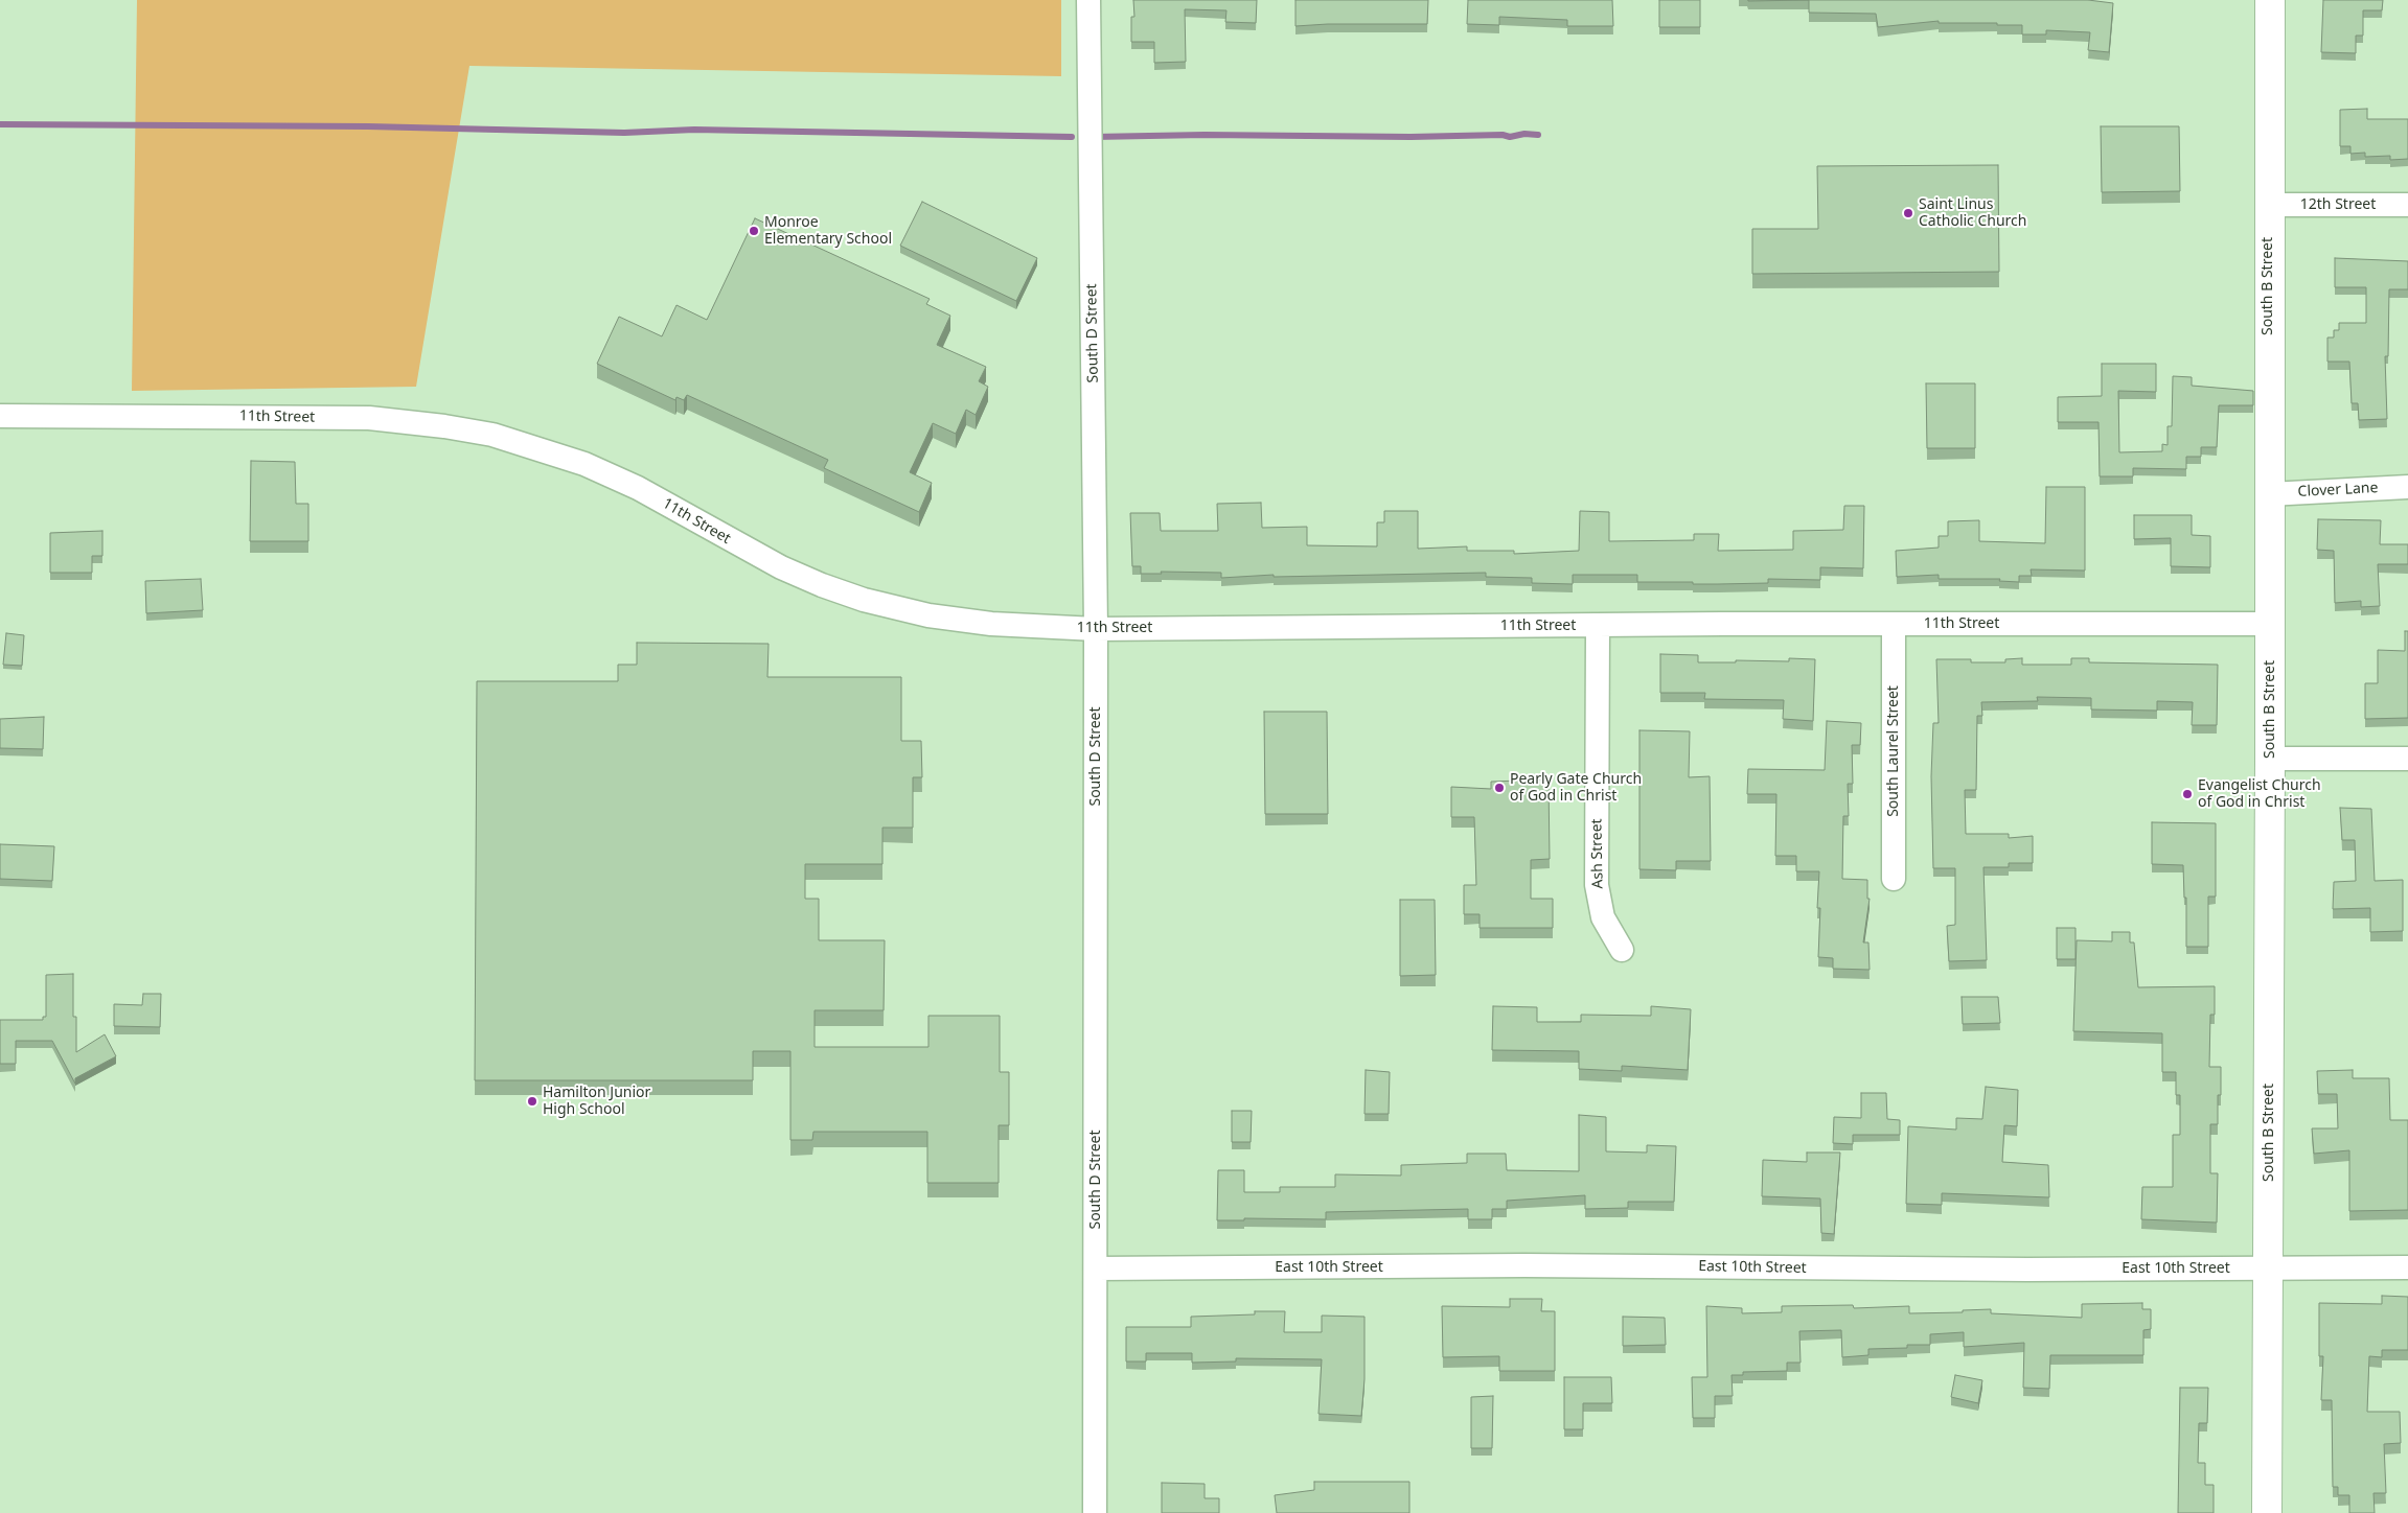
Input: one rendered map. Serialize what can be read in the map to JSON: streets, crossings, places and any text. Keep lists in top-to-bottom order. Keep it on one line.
{"streets":{"street":["12th Street","South B Street","South D Street","11th Street","Clover Lane","South Laurel Street","Ash Street","East 10th Street"]},"crossings":[["12th Street","South B Street"],["South B Street","11th Street"],["South B Street","Clover Lane"],["South B Street","East 10th Street"],["South D Street","11th Street"],["South D Street","East 10th Street"],["11th Street","South Laurel Street"],["11th Street","Ash Street"]],"places":["Saint Linus Catholic Church","Monroe Elementary School","Pearly Gate Church of God in Christ","Evangelist Church of God in Christ","Hamilton Junior High School"]}
